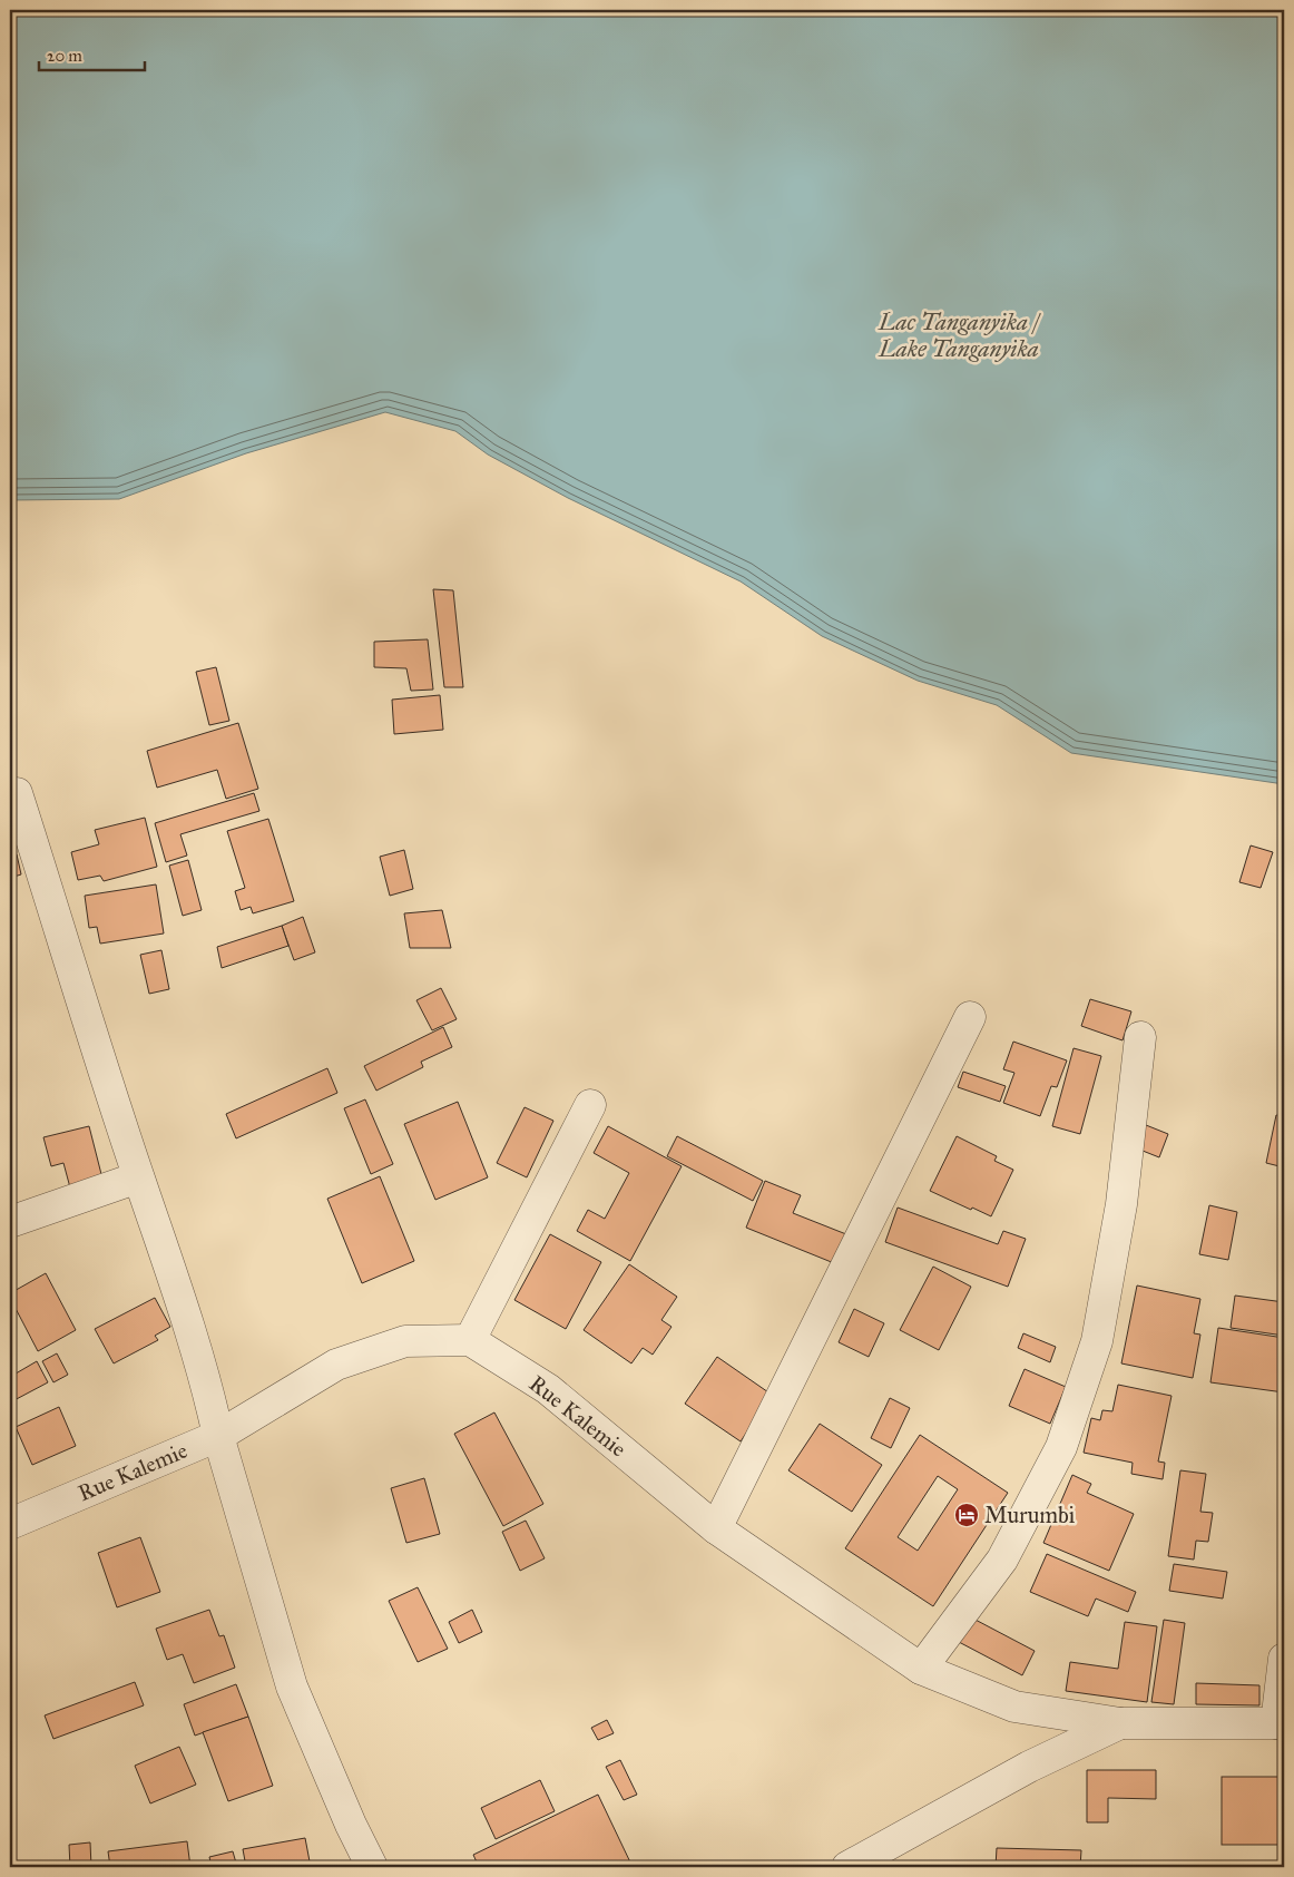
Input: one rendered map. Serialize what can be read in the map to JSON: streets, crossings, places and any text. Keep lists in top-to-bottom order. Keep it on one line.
{"streets":{"street":["Rue Kalemie"]},"water":["Lac Tanganyika / Lake Tanganyika"],"places":{"hotel":["Murumbi"]},"scale_bar":"20 m"}
